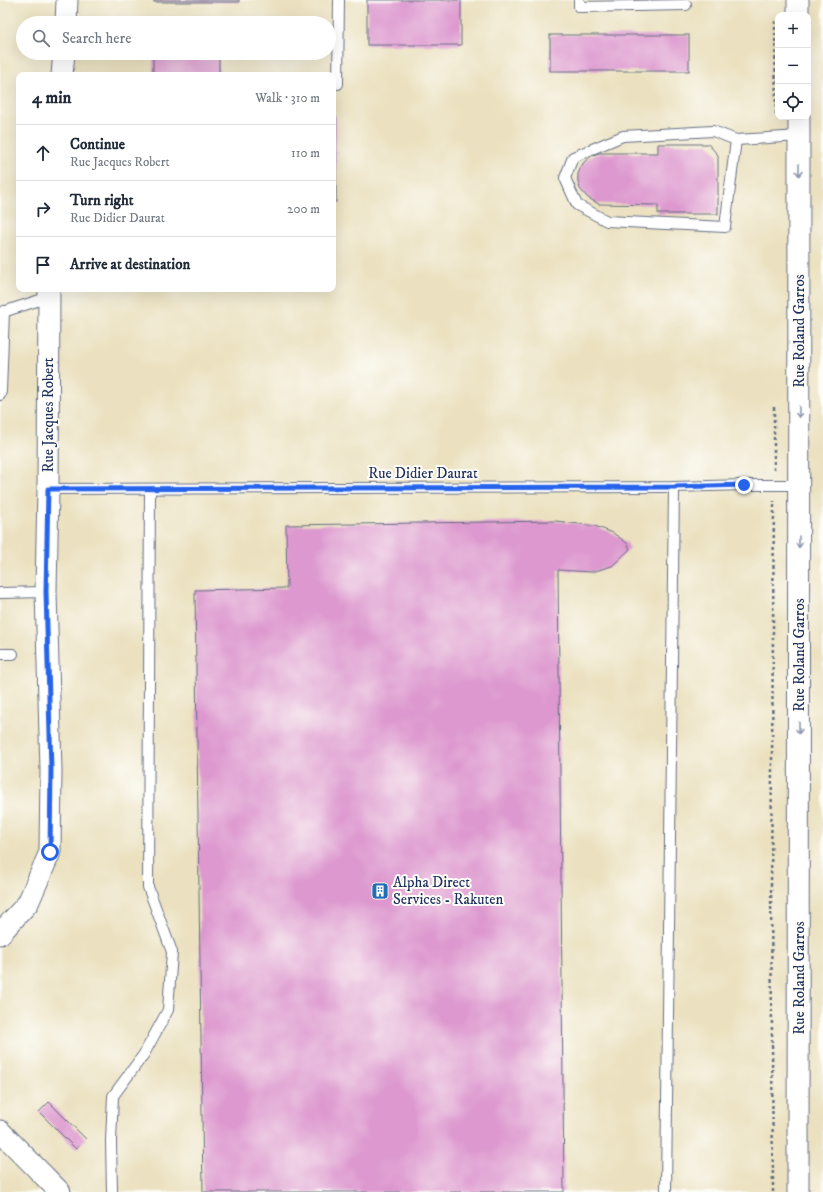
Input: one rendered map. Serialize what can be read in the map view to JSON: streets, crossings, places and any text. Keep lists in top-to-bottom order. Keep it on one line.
{"streets":{"street":["Rue Roland Garros","Rue Jacques Robert"],"lane":["Rue Didier Daurat"]},"crossings":[["Rue Roland Garros","Rue Didier Daurat"],["Rue Jacques Robert","Rue Didier Daurat"]],"one_way":["Rue Roland Garros"],"places":{"building":["Alpha Direct Services - Rakuten"]},"page":{"map_buttons":["+","−"],"search":"Search here","heading":["4 min","Walk · 310 m"],"list":[["Continue","Rue Jacques Robert","110 m"],["Turn right","Rue Didier Daurat","200 m"],"Arrive at destination"]}}
